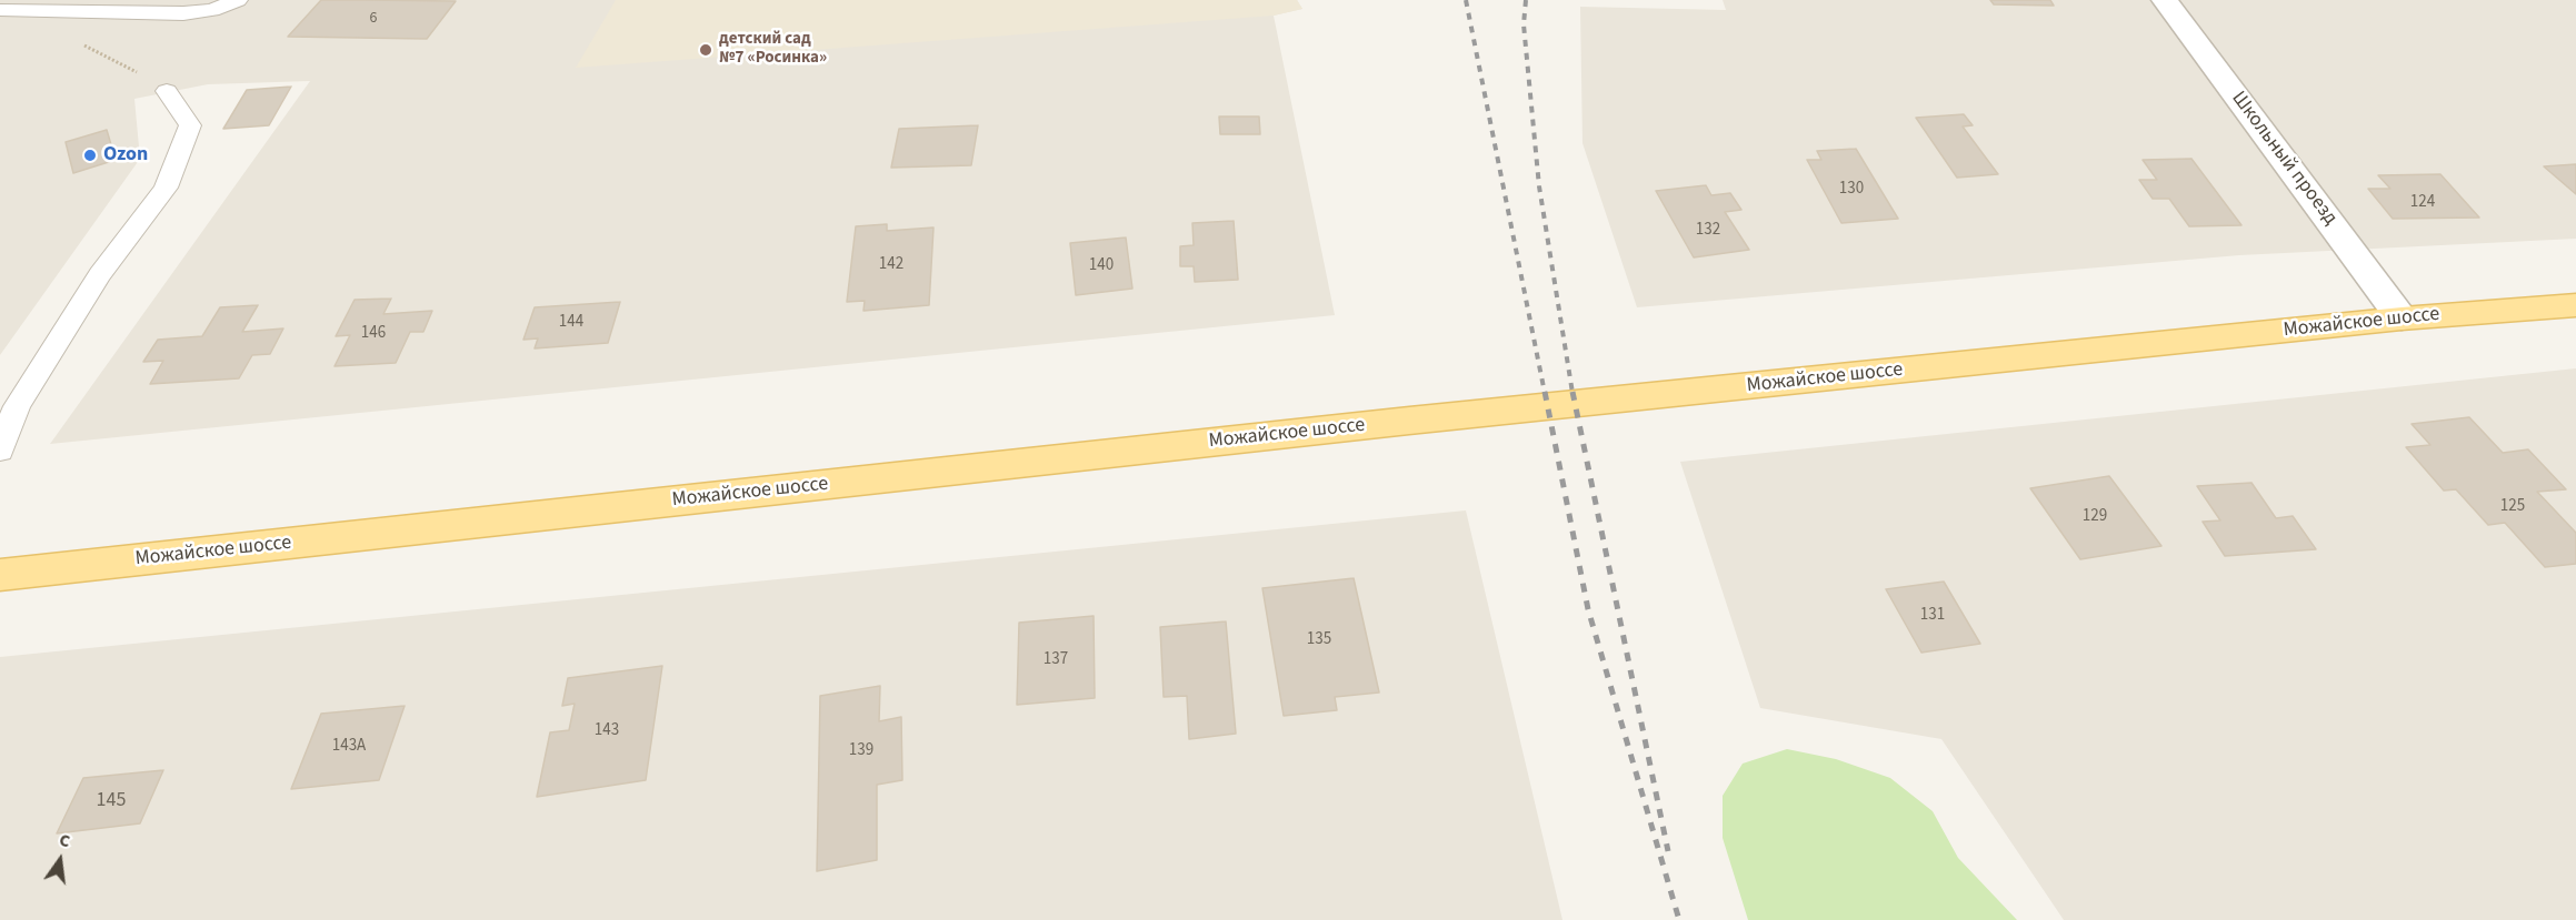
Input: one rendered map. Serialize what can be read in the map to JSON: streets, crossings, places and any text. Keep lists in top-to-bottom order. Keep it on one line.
{"streets":{"main road":["Можайское шоссе"],"street":["Школьный проезд"]},"crossings":[["Школьный проезд","Можайское шоссе"]],"places":["детский сад №7 «Росинка»","Ozon"],"house_numbers":["6","130","124","132","142","140","144","146","125","129","131","135","137","143","143А","139","145"],"north":"top"}
